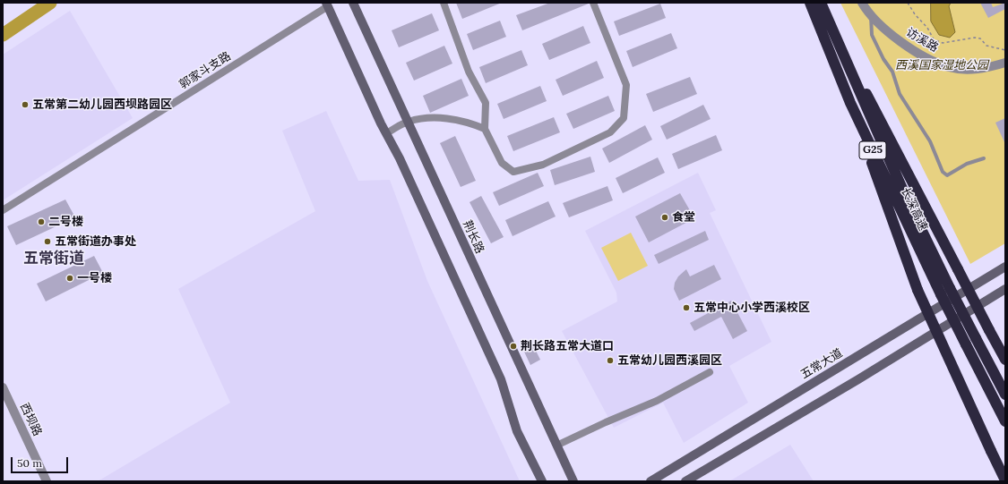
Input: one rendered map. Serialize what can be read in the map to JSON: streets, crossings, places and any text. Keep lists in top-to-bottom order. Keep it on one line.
{"streets":{"highway":["G25","长深高速"],"main road":["荆长路","五常大道"],"street":["访溪路","郭家斗支路","西坝路"]},"districts":["五常街道"],"parks":["西溪国家湿地公园"],"places":["五常第二幼儿园西坝路园区","食堂","二号楼","五常街道办事处","一号楼","五常中心小学西溪校区","荆长路五常大道口","五常幼儿园西溪园区"],"scale_bar":"50 m"}
